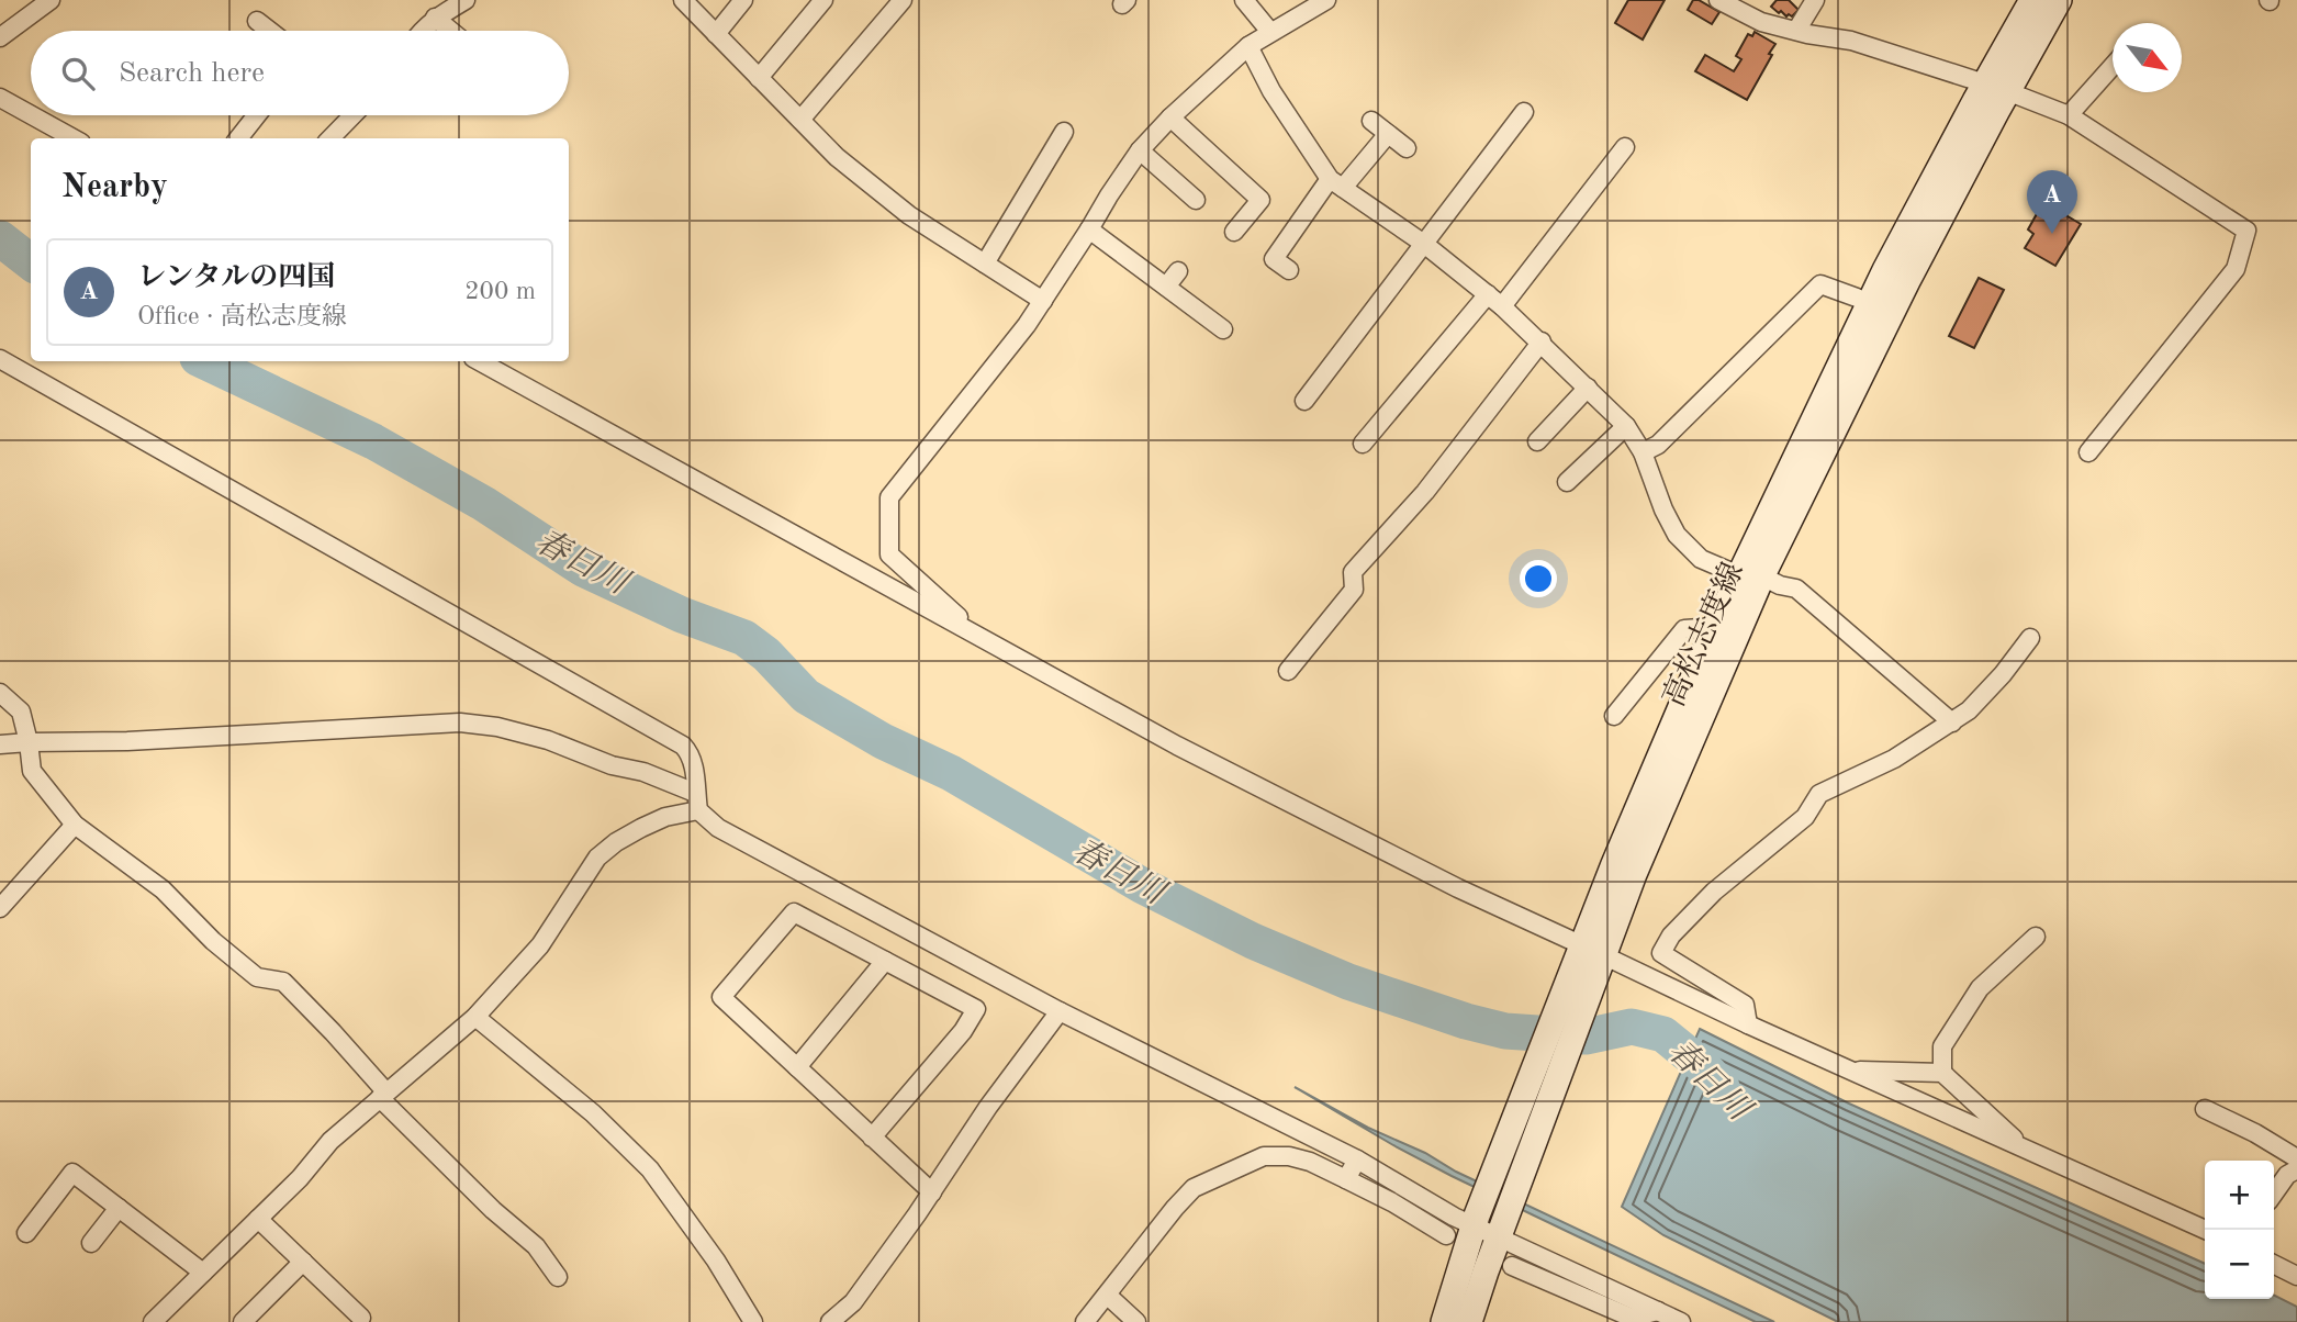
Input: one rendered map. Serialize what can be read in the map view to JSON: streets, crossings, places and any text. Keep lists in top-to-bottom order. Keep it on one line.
{"streets":{"main road":["高松志度線"]},"water":["春日川"],"north":"bottom right","page":{"search":"Search here","heading":"Nearby","pins":"A","list":[{"mark":"A","name":"レンタルの四国","note":"Office · 高松志度線","value":"200 m"}],"map_buttons":["+","−"]}}
